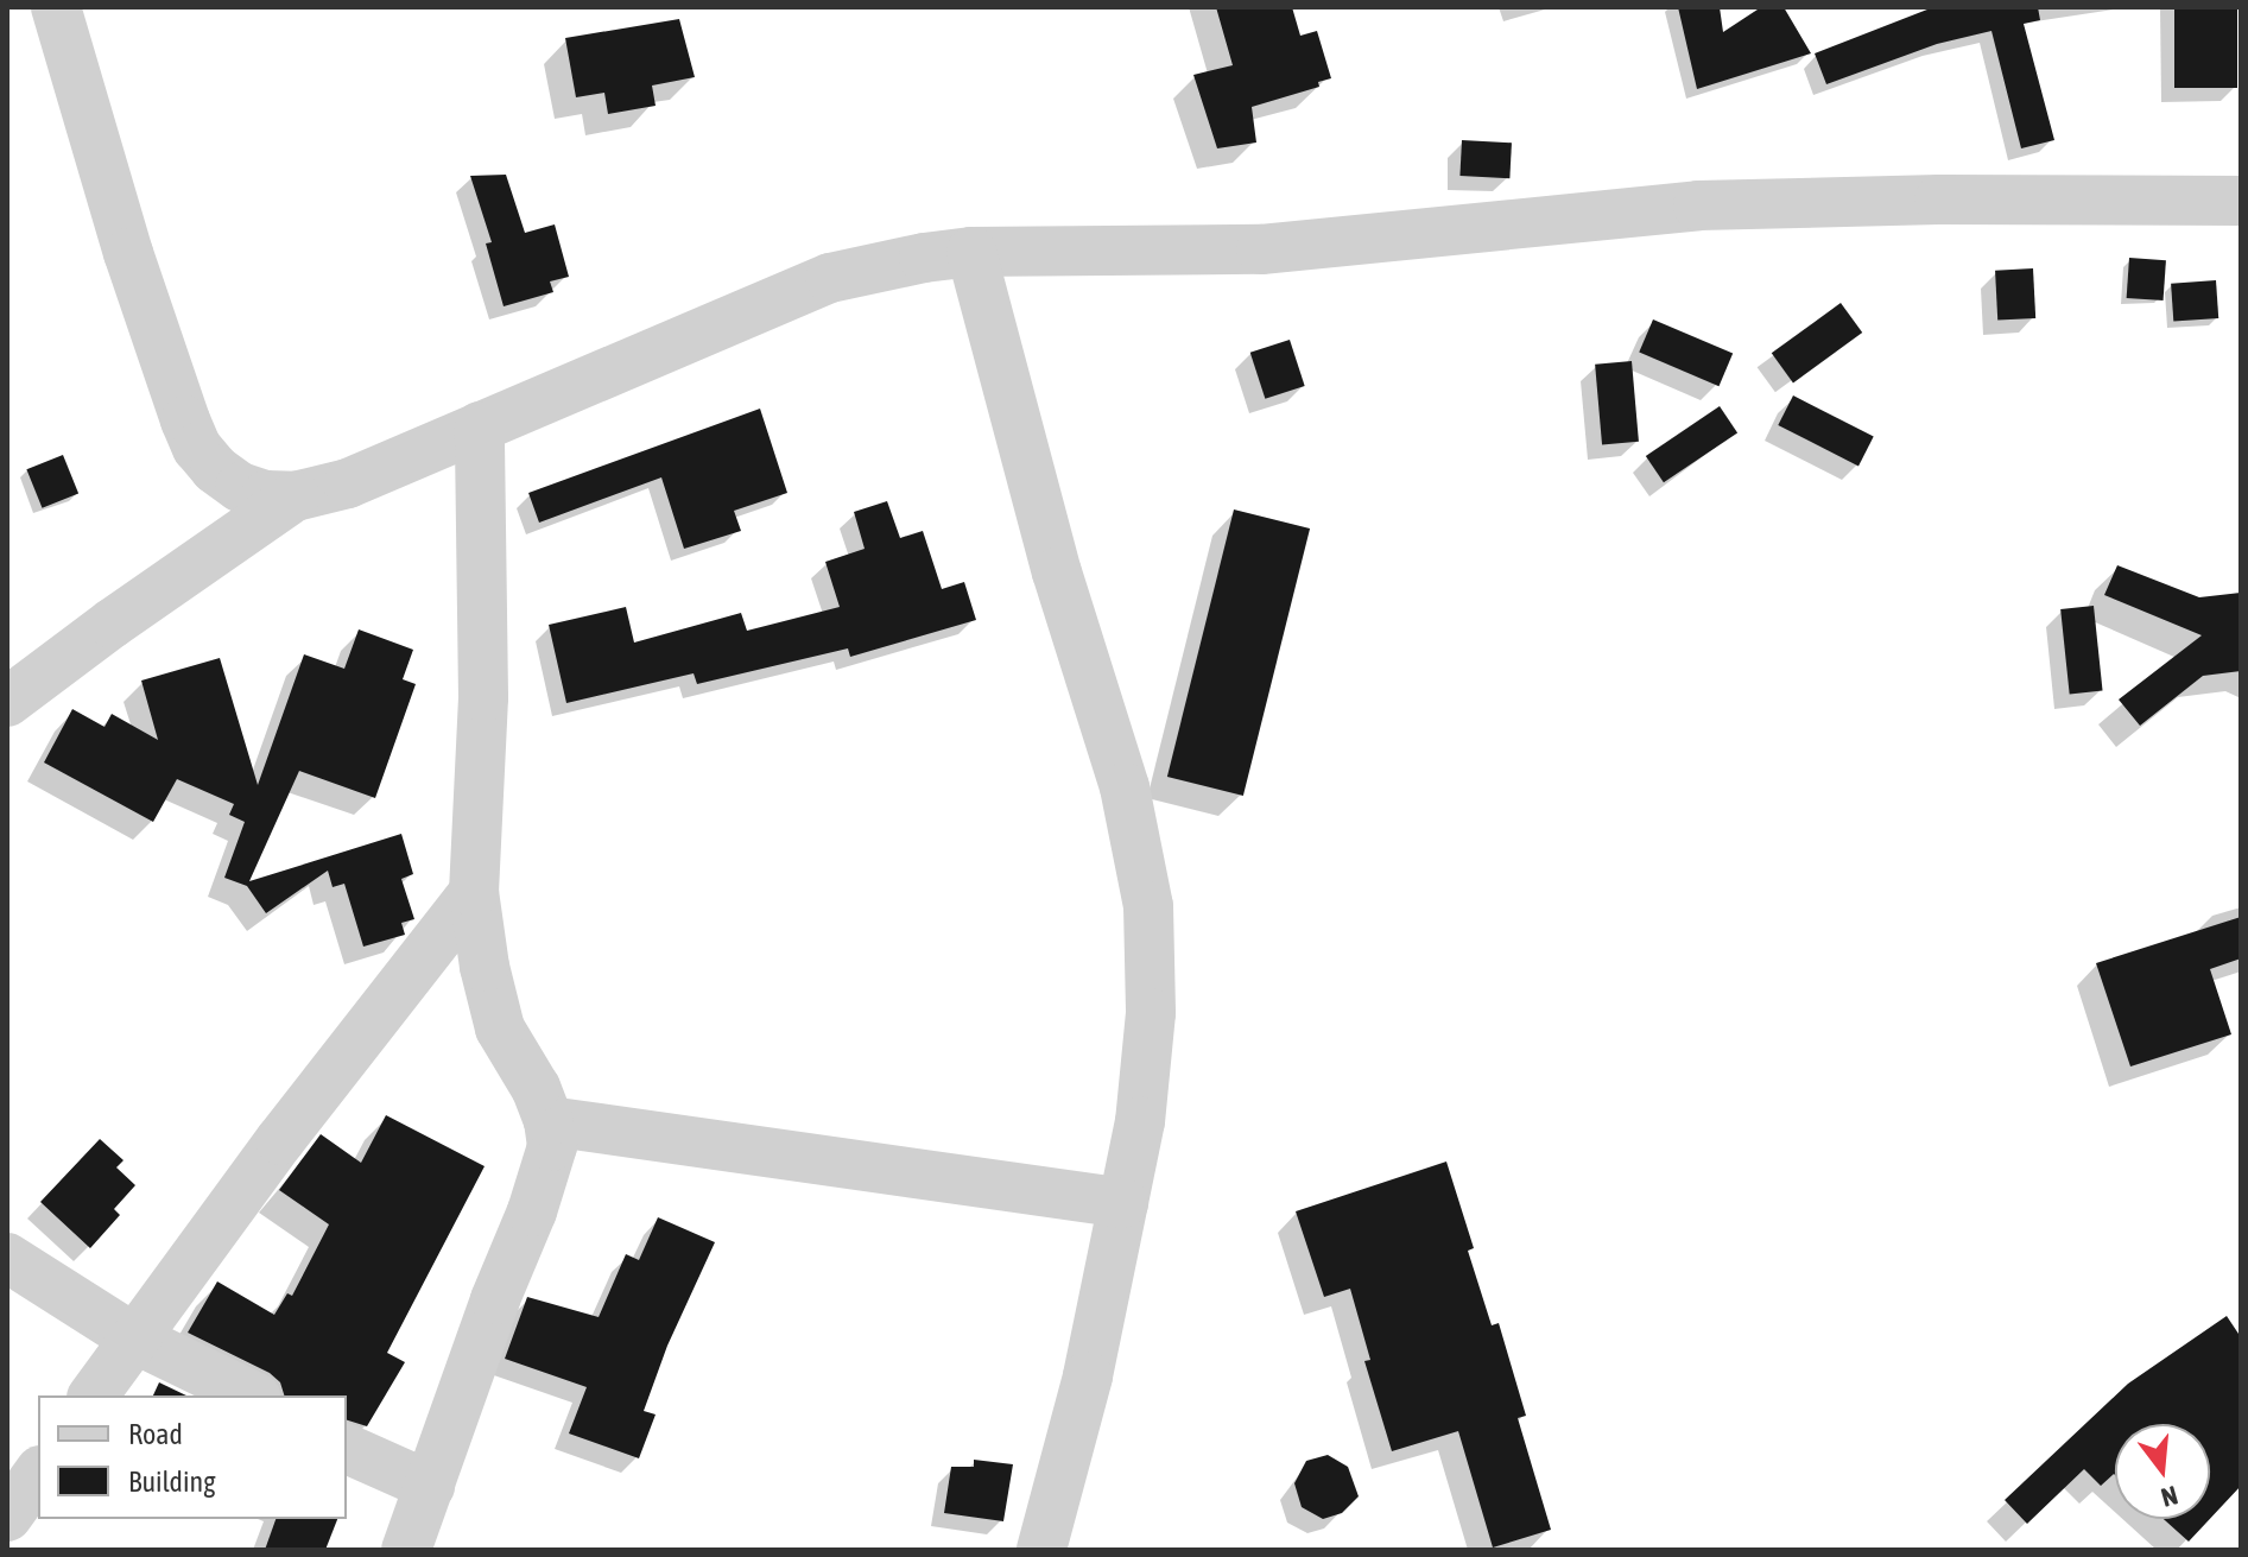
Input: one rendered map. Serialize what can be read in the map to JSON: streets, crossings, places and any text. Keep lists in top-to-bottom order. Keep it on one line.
{"legend":["Road","Building"],"north":"bottom"}
